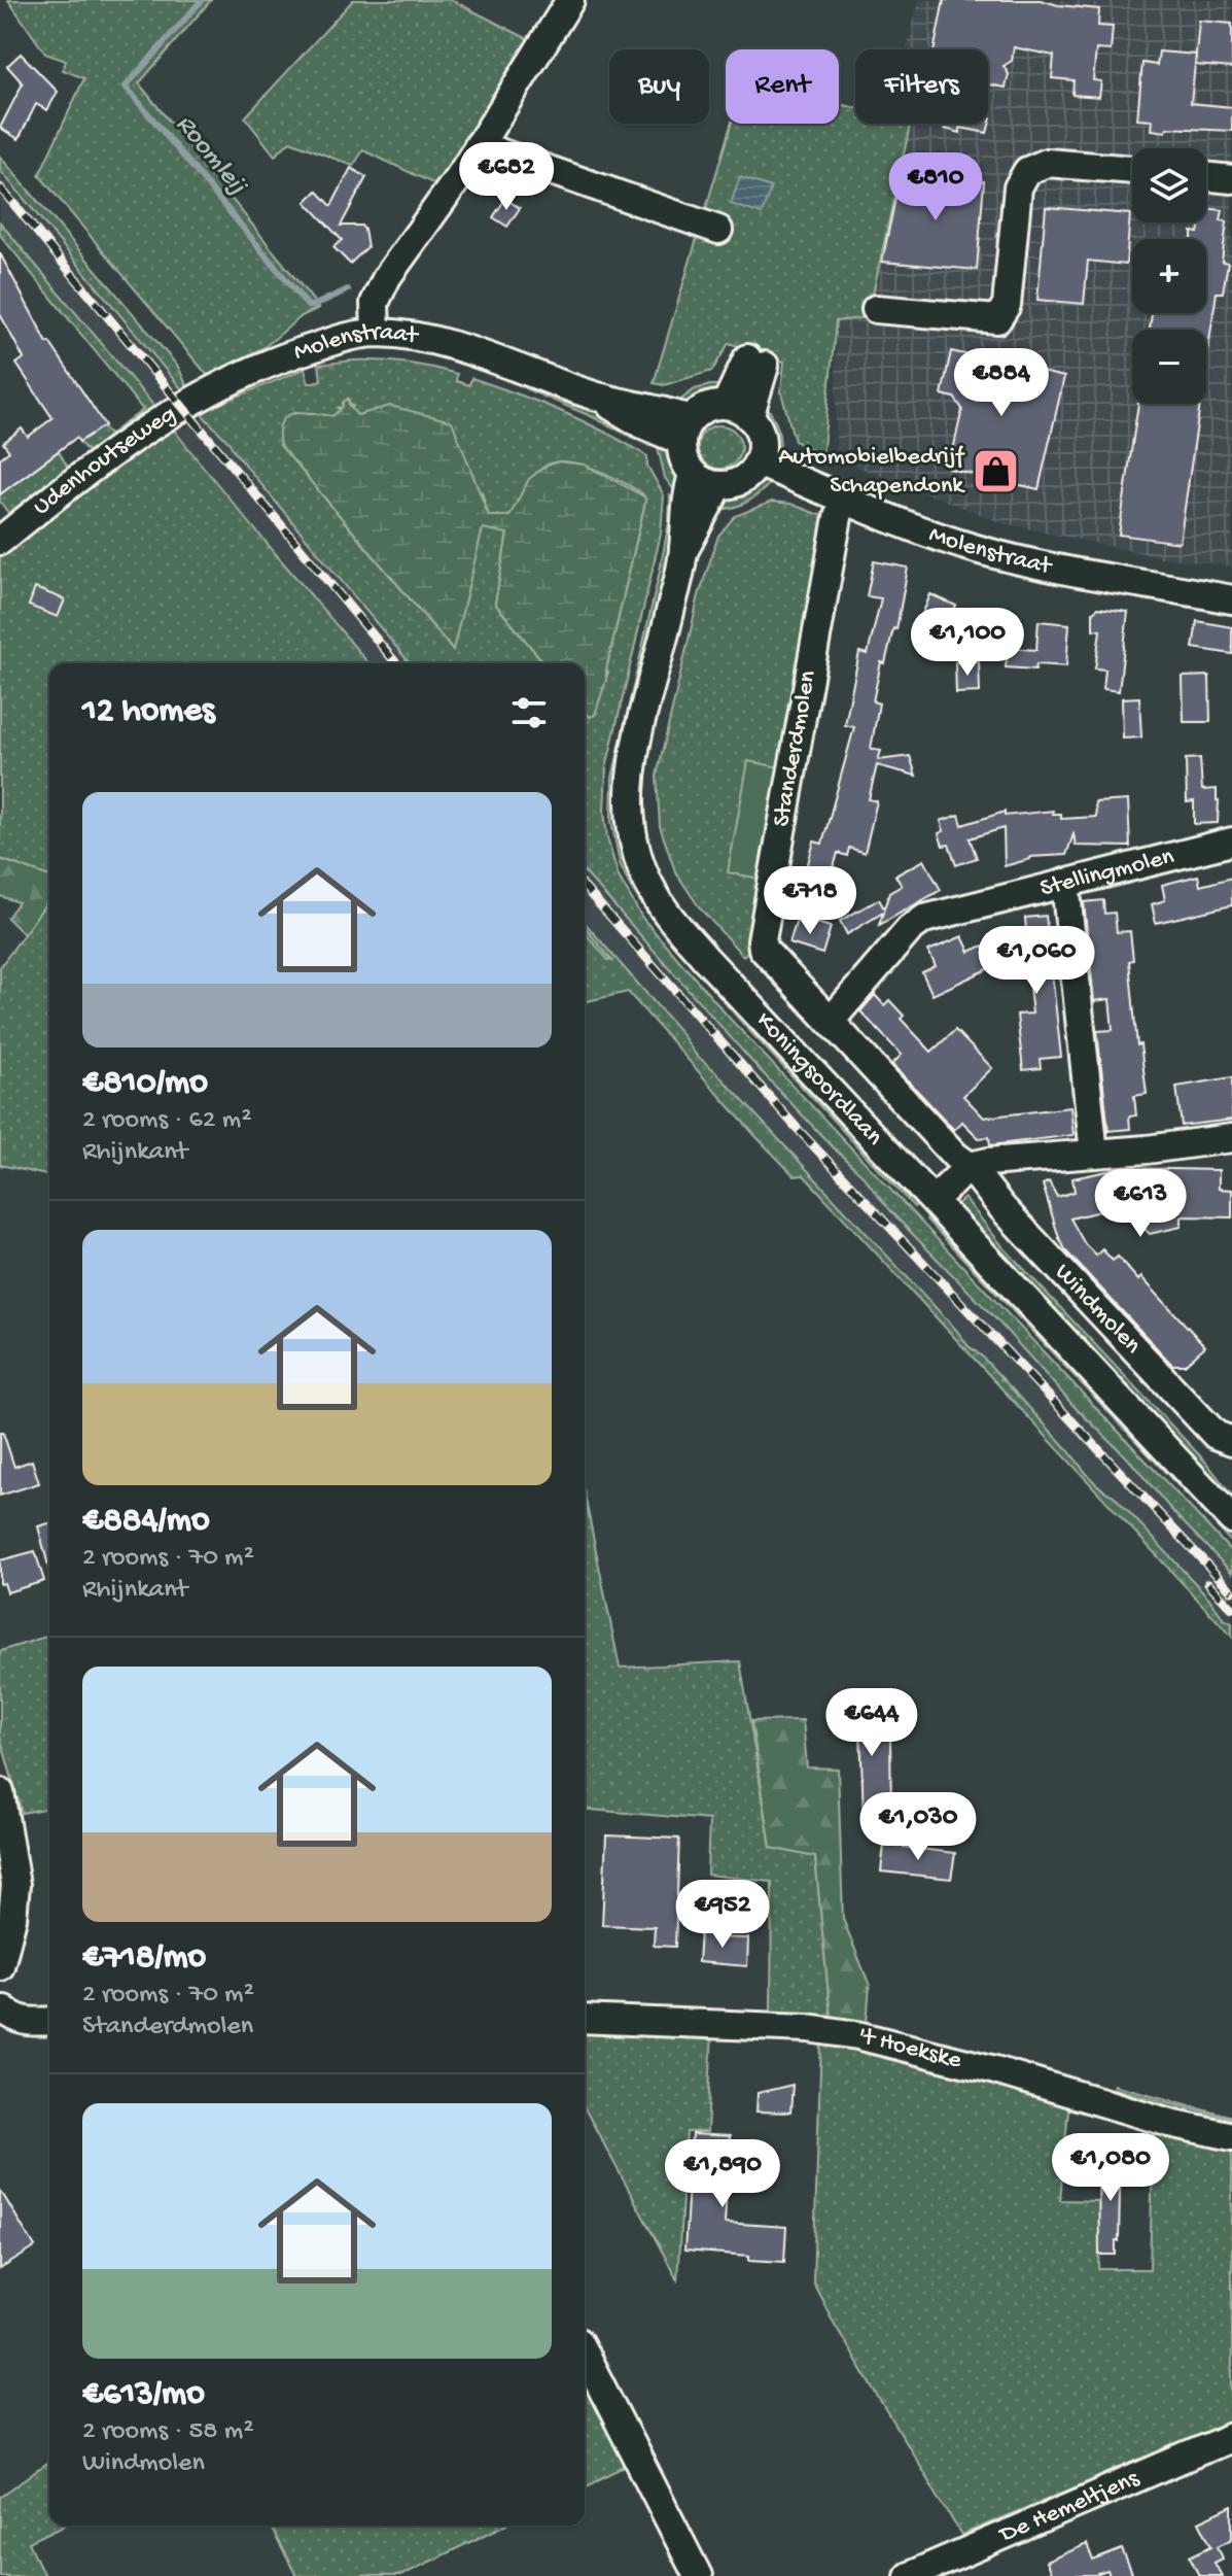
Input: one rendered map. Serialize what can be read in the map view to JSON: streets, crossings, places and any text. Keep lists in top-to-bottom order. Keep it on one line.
{"streets":{"street":["Molenstraat","Udenhoutseweg","Standerdmolen","Stellingmolen","Koningsoordlaan","Windmolen","'t Hoekske","De Hemeltjens"]},"crossings":[["Molenstraat","Udenhoutseweg"],["Molenstraat","Standerdmolen"],["Molenstraat","Koningsoordlaan"],["Standerdmolen","Stellingmolen"],["Standerdmolen","Windmolen"]],"water":["Roomleij"],"places":{"shop":["Automobielbedrijf Schapendonk"]},"page":{"chip":["Buy","Rent","Filters"],"price":["€682","€810","€884","€1,100","€718","€1,060","€613","€644","€1,030","€952","€1,080","€1,890"],"map_buttons":["+","−"],"heading":"12 homes","list":[{"name":"€810/mo","note":"2 rooms · 62 m² · Rhijnkant"},{"name":"€884/mo","note":"2 rooms · 70 m² · Rhijnkant"},{"name":"€718/mo","note":"2 rooms · 70 m² · Standerdmolen"},{"name":"€613/mo","note":"2 rooms · 58 m² · Windmolen"}]}}
